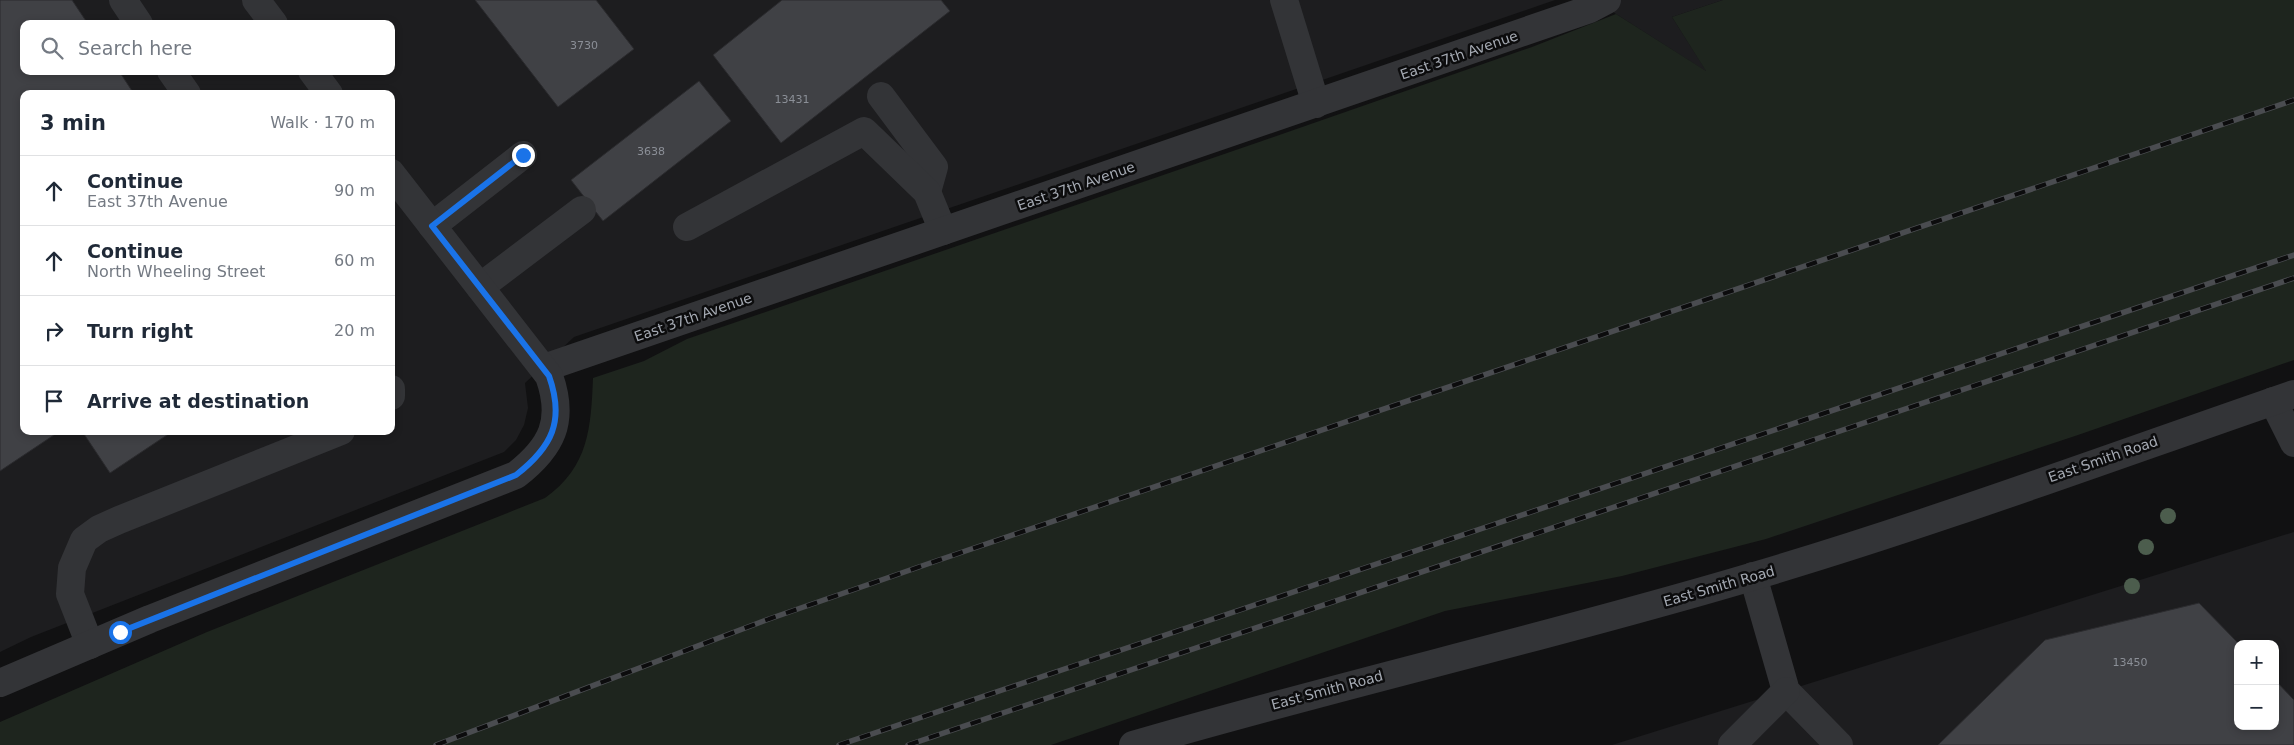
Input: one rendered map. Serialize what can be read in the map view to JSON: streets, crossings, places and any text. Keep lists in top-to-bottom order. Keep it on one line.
{"streets":{"street":["East 37th Avenue","East Smith Road"]},"house_numbers":["3730","13431","3638","13450"],"page":{"search":"Search here","heading":["3 min","Walk · 170 m"],"list":[["Continue","East 37th Avenue","90 m"],["Continue","North Wheeling Street","60 m"],["Turn right","20 m"],"Arrive at destination"],"map_buttons":["+","−"]}}
